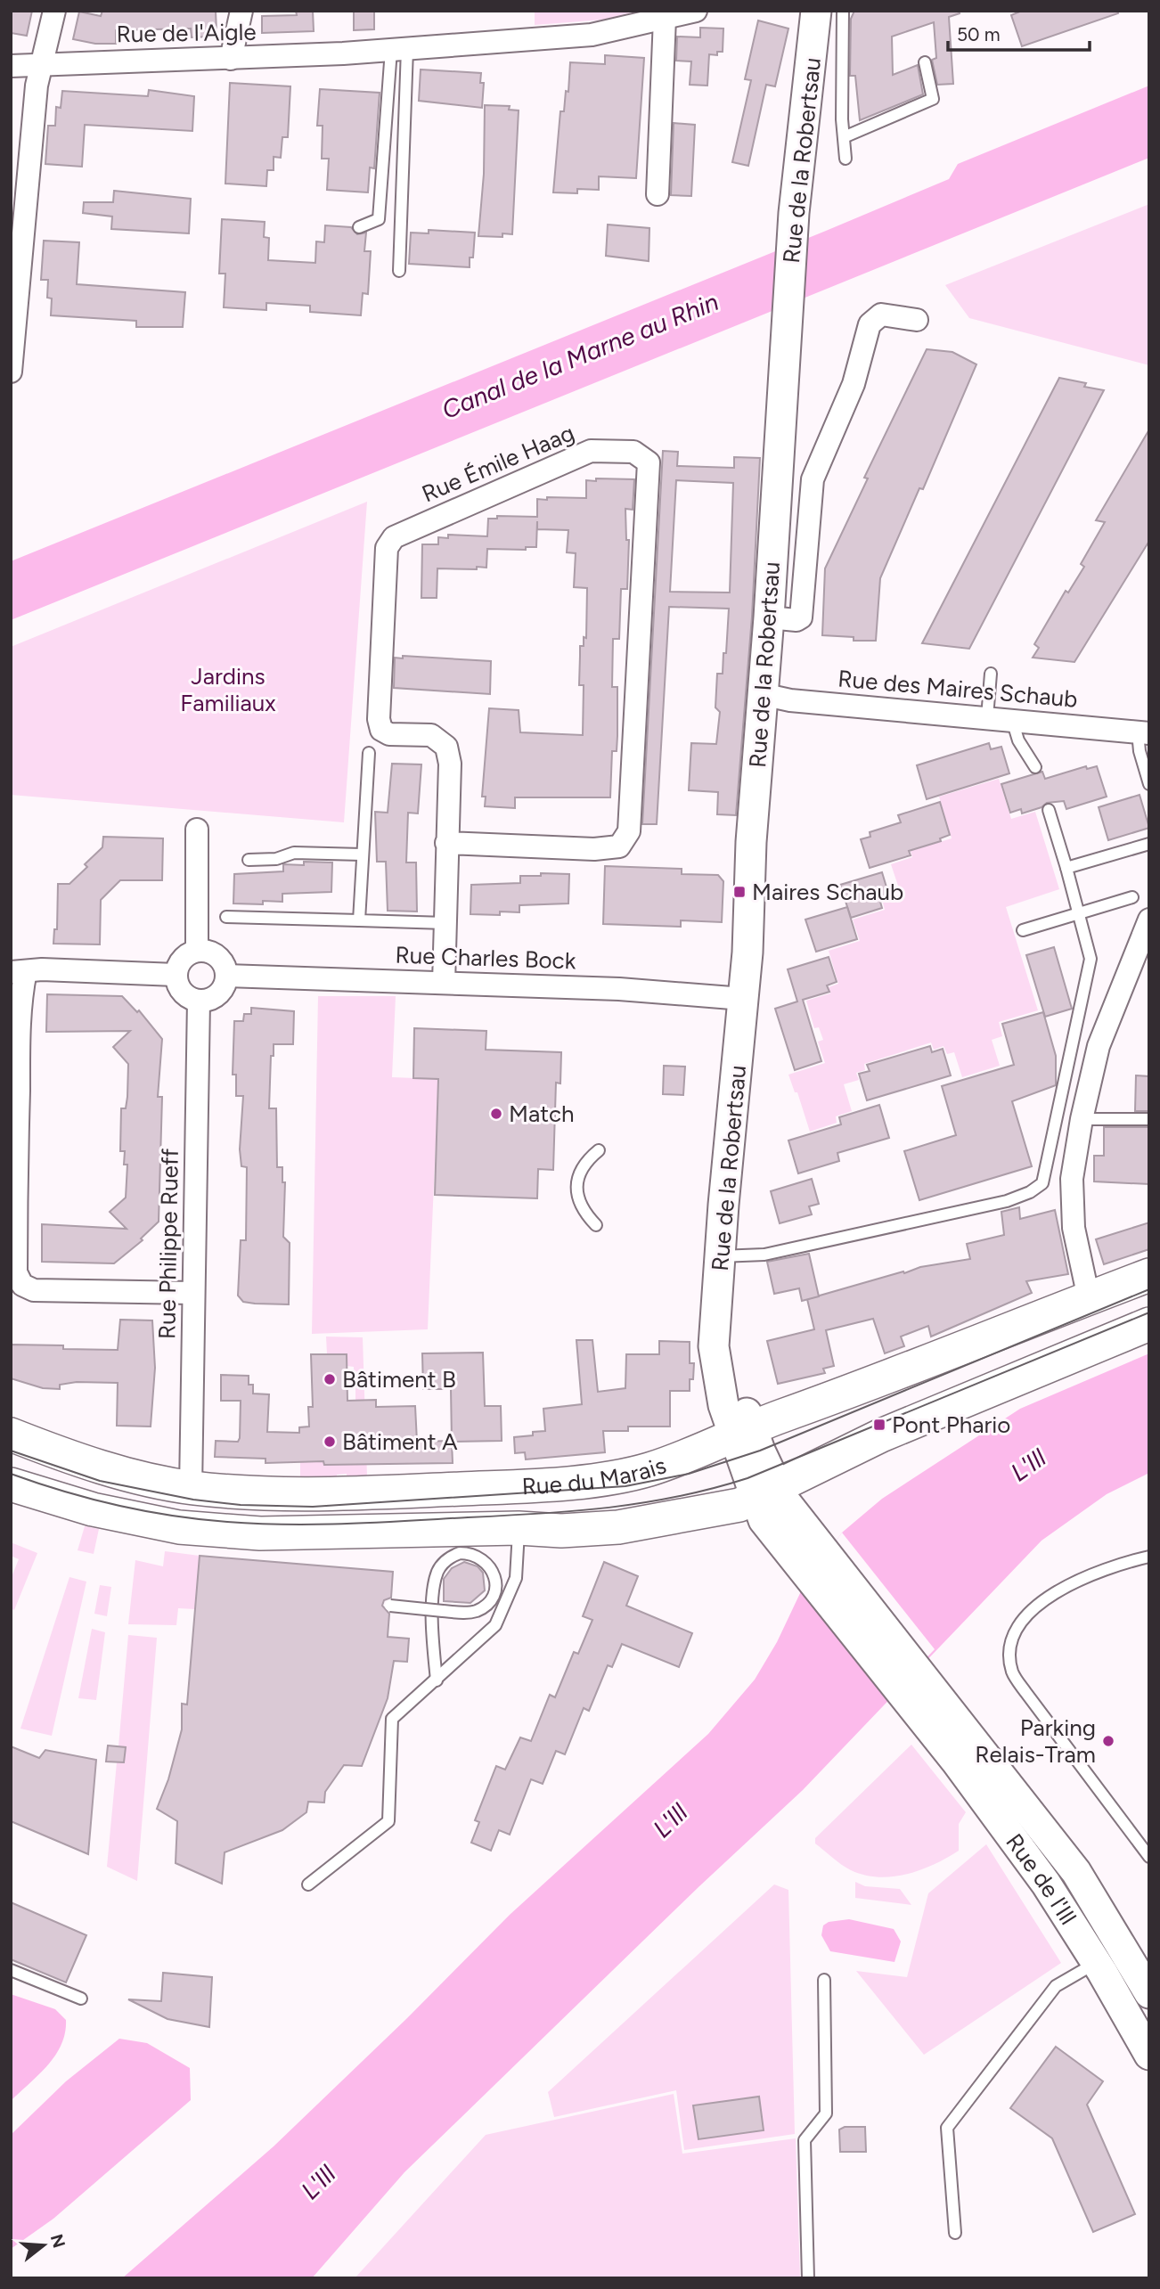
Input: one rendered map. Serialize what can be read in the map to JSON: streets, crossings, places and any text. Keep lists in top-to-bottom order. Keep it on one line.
{"streets":{"main road":["Rue de la Robertsau","Rue du Marais","Rue de l'Ill"],"street":["Rue de l'Aigle","Rue Émile Haag","Rue des Maires Schaub","Rue Charles Bock","Rue Philippe Rueff"]},"crossings":[["Rue de la Robertsau","Rue des Maires Schaub"],["Rue de la Robertsau","Rue Charles Bock"],["Rue de la Robertsau","Rue du Marais"],["Rue Émile Haag","Rue Charles Bock"],["Rue Charles Bock","Rue Philippe Rueff"],["Rue Philippe Rueff","Rue du Marais"]],"water":["Canal de la Marne au Rhin","L'Ill"],"parks":["Jardins Familiaux"],"places":{"transit":["Maires Schaub","Pont Phario"],"other":["Match","Bâtiment B","Bâtiment A","Parking Relais-Tram"]},"scale_bar":"50 m","north":"right"}
